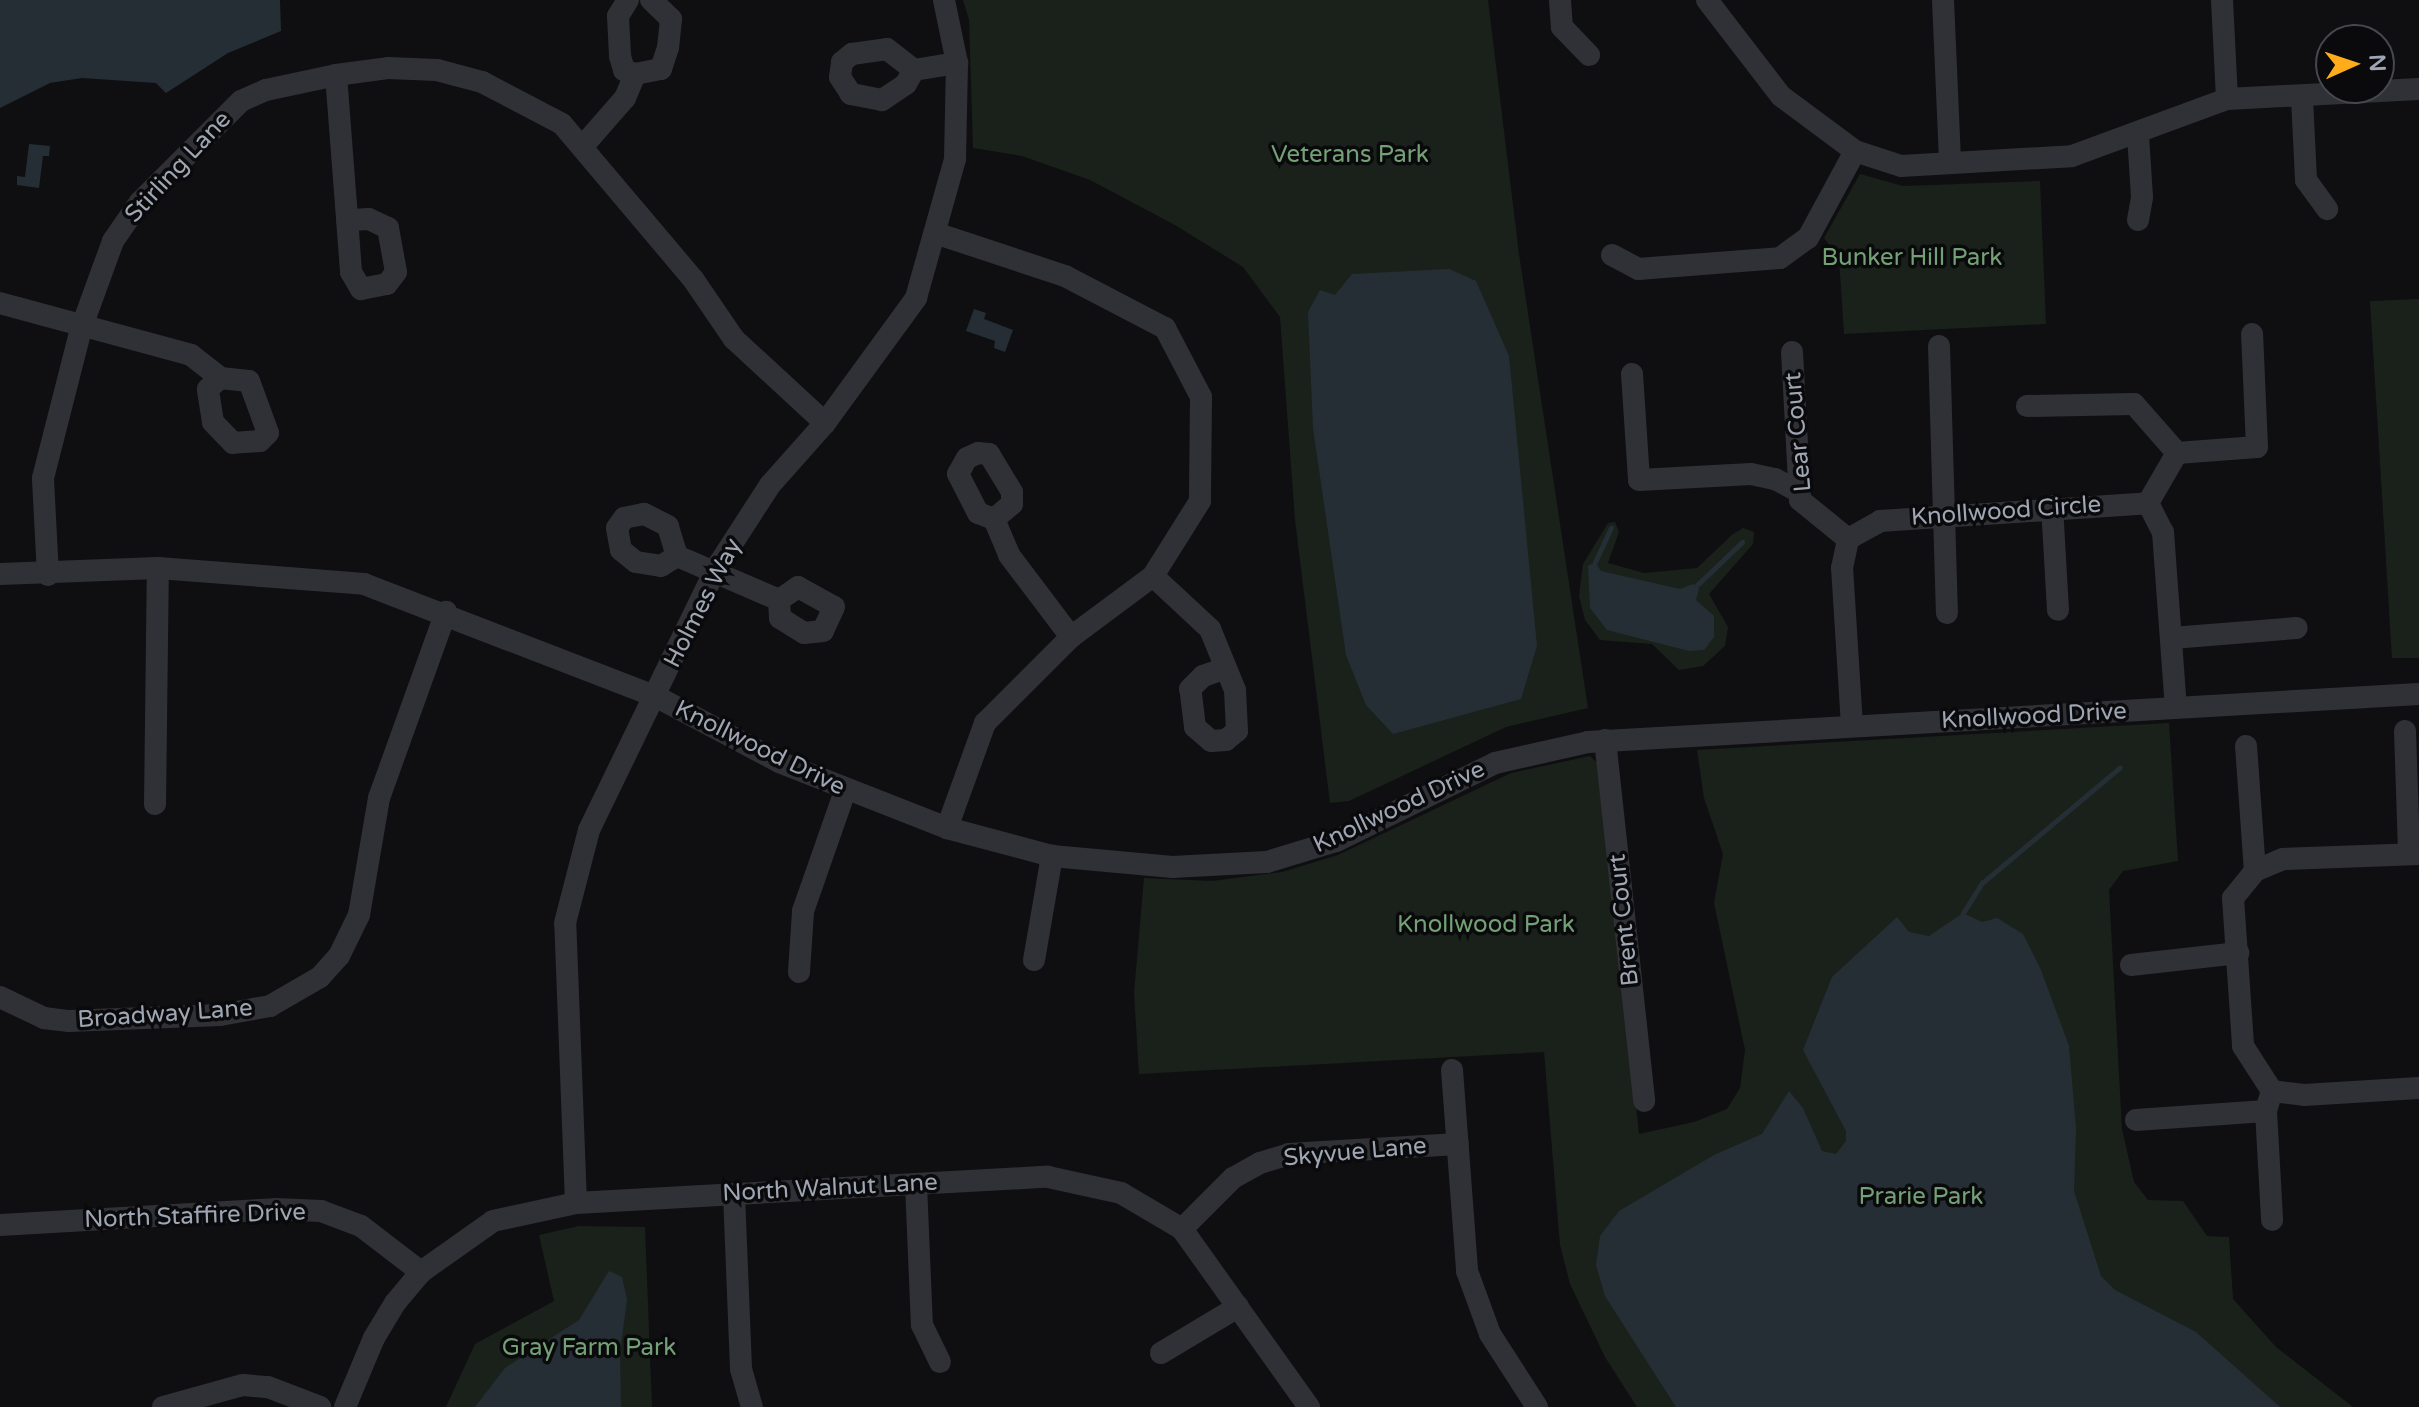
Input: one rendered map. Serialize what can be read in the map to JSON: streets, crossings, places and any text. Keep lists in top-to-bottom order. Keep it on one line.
{"streets":{"street":["Stirling Lane","Lear Court","Knollwood Circle","Holmes Way","Knollwood Drive","Brent Court","Broadway Lane","Skyvue Lane","North Walnut Lane","North Staffire Drive"]},"crossings":[["Stirling Lane","Holmes Way"],["Stirling Lane","Knollwood Drive"],["Lear Court","Knollwood Circle"],["Holmes Way","Knollwood Drive"],["Holmes Way","North Walnut Lane"],["Knollwood Drive","Brent Court"],["Knollwood Drive","Broadway Lane"],["Skyvue Lane","North Walnut Lane"],["North Walnut Lane","North Staffire Drive"]],"parks":["Veterans Park","Bunker Hill Park","Knollwood Park","Prarie Park","Gray Farm Park"],"north":"right"}
